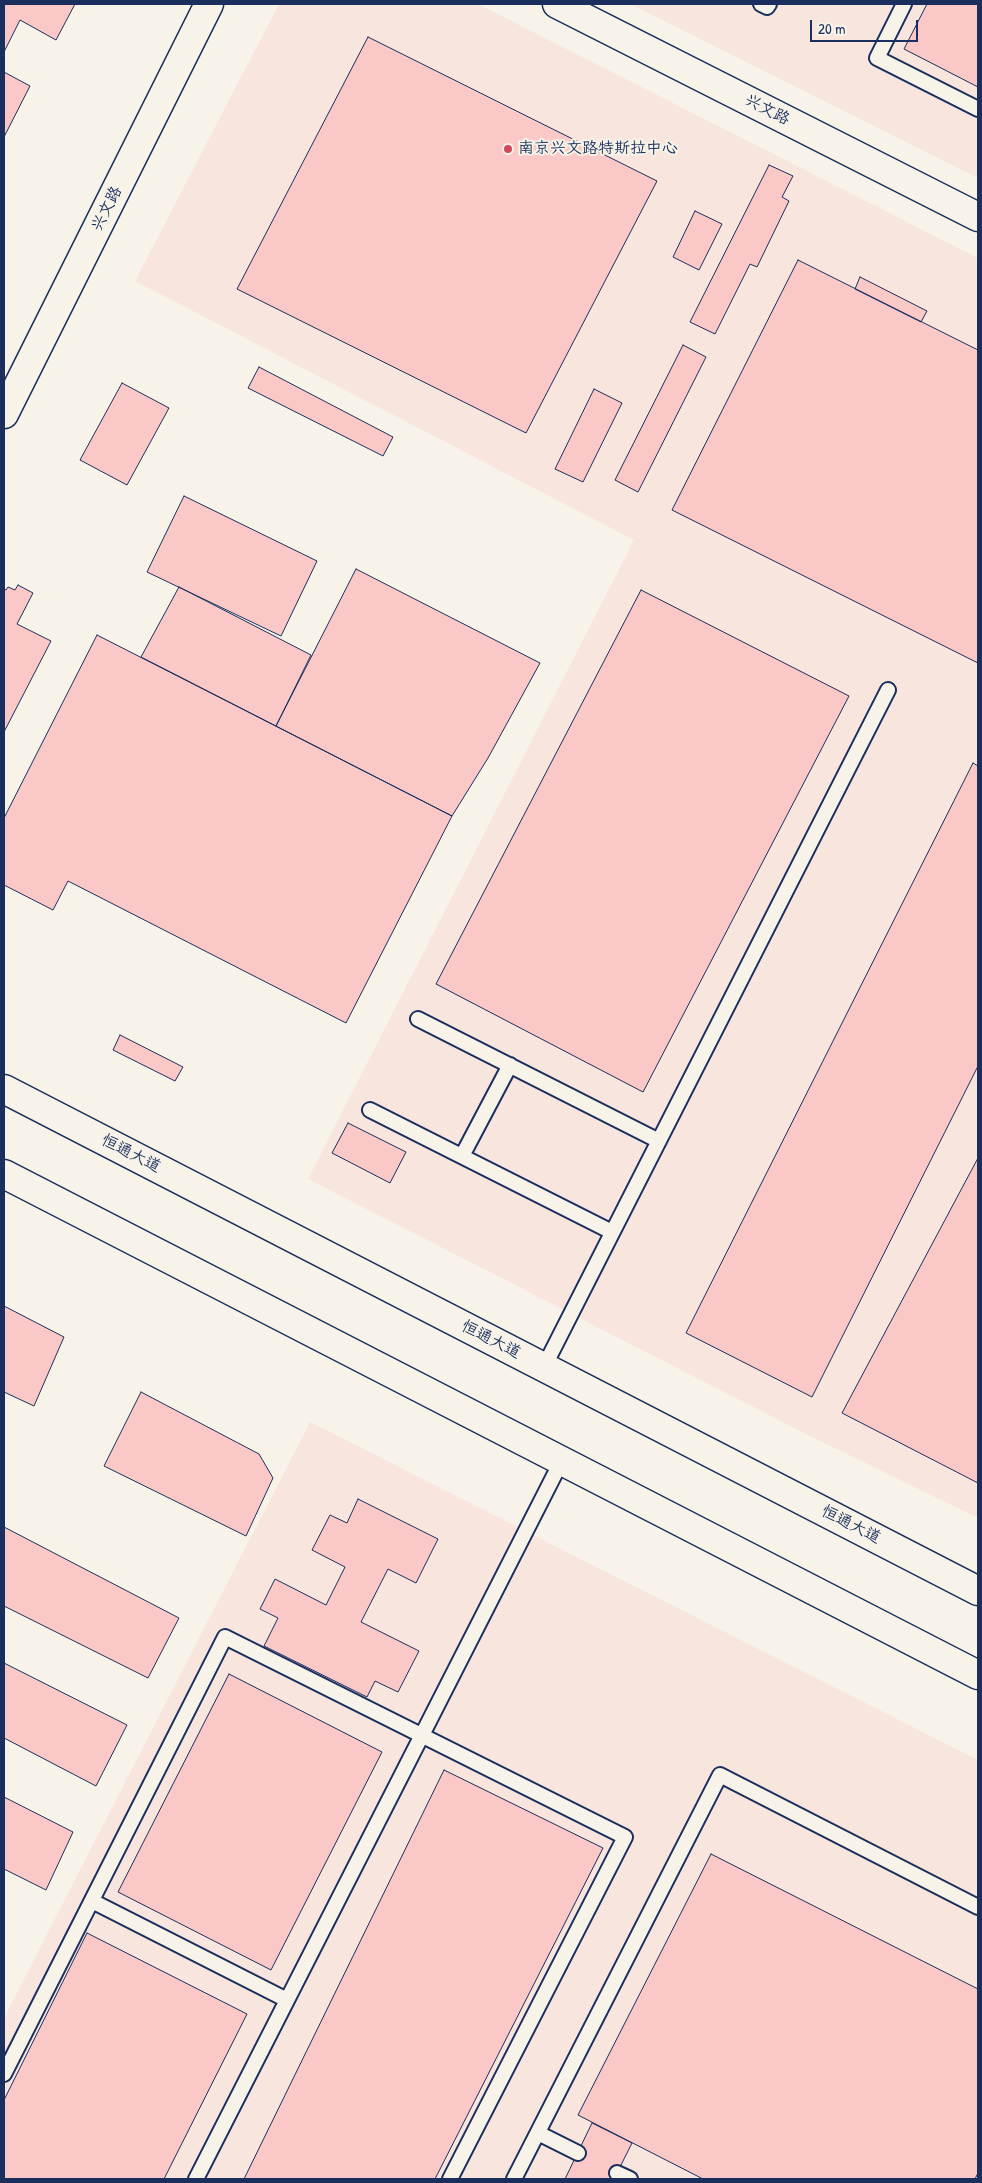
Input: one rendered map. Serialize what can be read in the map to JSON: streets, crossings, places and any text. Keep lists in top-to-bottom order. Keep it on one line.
{"streets":{"main road":["兴文路","恒通大道"]},"places":["南京兴文路特斯拉中心"],"scale_bar":"20 m"}
